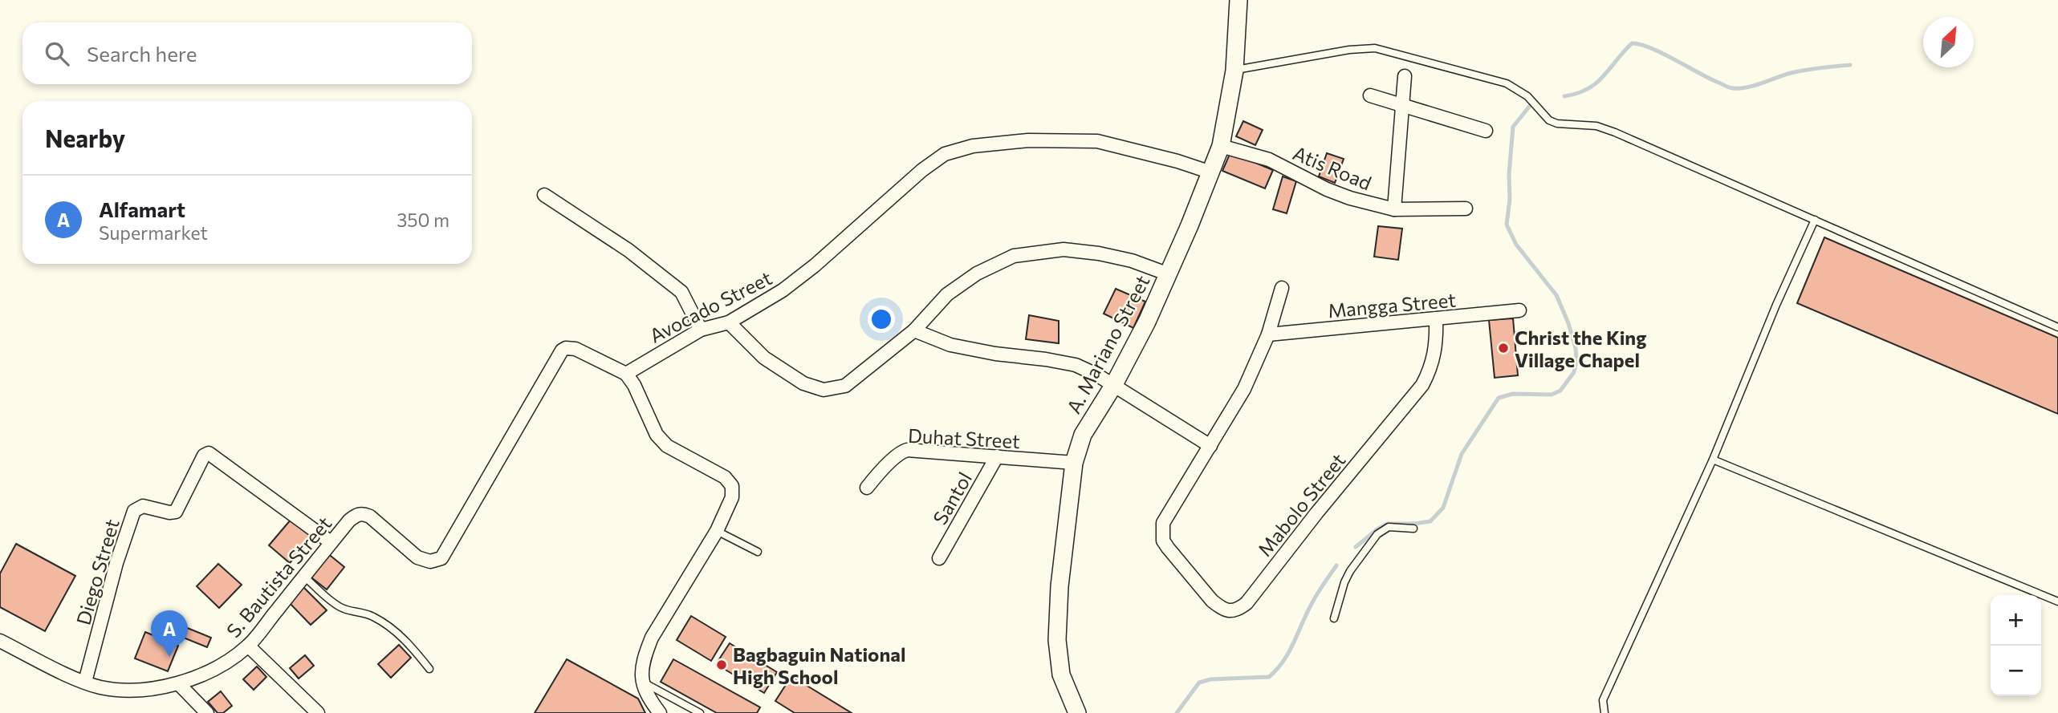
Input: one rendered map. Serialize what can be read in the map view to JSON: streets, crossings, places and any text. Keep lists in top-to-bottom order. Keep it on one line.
{"streets":{"street":["Atis Road","Mangga Street","Avocado Street","A. Mariano Street","Duhat Street","Santol","Mabolo Street","Diego Street","S. Bautista Street"]},"crossings":[["Atis Road","A. Mariano Street"],["Mangga Street","Mabolo Street"],["Avocado Street","A. Mariano Street"],["Avocado Street","S. Bautista Street"],["A. Mariano Street","Duhat Street"],["Duhat Street","Santol"],["Diego Street","S. Bautista Street"]],"places":["Christ the King Village Chapel","Bagbaguin National High School"],"north":"top right","page":{"search":"Search here","heading":"Nearby","list":[{"mark":"A","name":"Alfamart","note":"Supermarket","value":"350 m"}],"map_buttons":["+","−"],"pins":"A"}}
